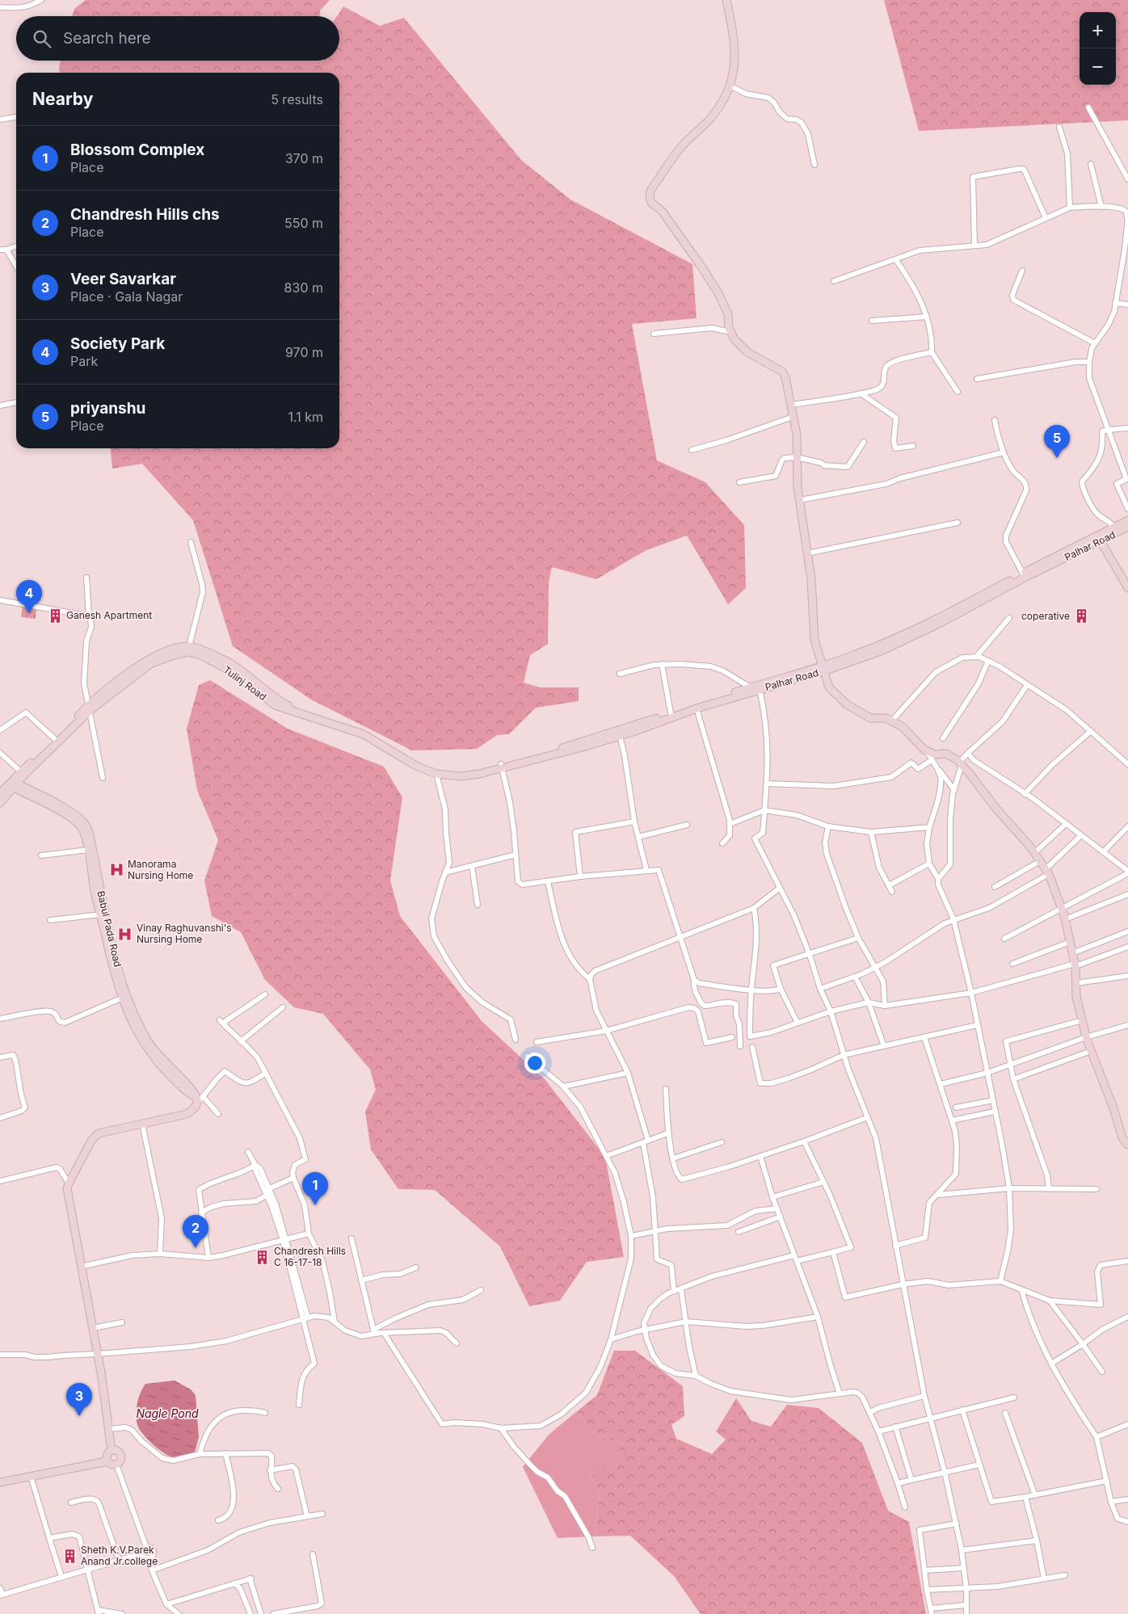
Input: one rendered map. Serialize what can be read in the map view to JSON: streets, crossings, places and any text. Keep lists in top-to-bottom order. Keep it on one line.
{"streets":{"street":["Palhar Road","Tulinj Road","Babul Pada Road"]},"crossings":[["Palhar Road","Tulinj Road"]],"water":["Nagle Pond"],"places":{"building":["Ganesh Apartment","coperative","Chandresh Hills C 16-17-18","Sheth K.V.Parek Anand Jr.college"],"hospital":["Manorama Nursing Home","Vinay Raghuvanshi's Nursing Home"]},"page":{"map_buttons":["+","−"],"search":"Search here","heading":["Nearby","5 results"],"list":[{"mark":"1","name":"Blossom Complex","note":"Place","value":"370 m"},{"mark":"2","name":"Chandresh Hills chs","note":"Place","value":"550 m"},{"mark":"3","name":"Veer Savarkar","note":"Place · Gala Nagar","value":"830 m"},{"mark":"4","name":"Society Park","note":"Park","value":"970 m"},{"mark":"5","name":"priyanshu","note":"Place","value":"1.1 km"}],"pins":["5","4","1","2","3"]}}
